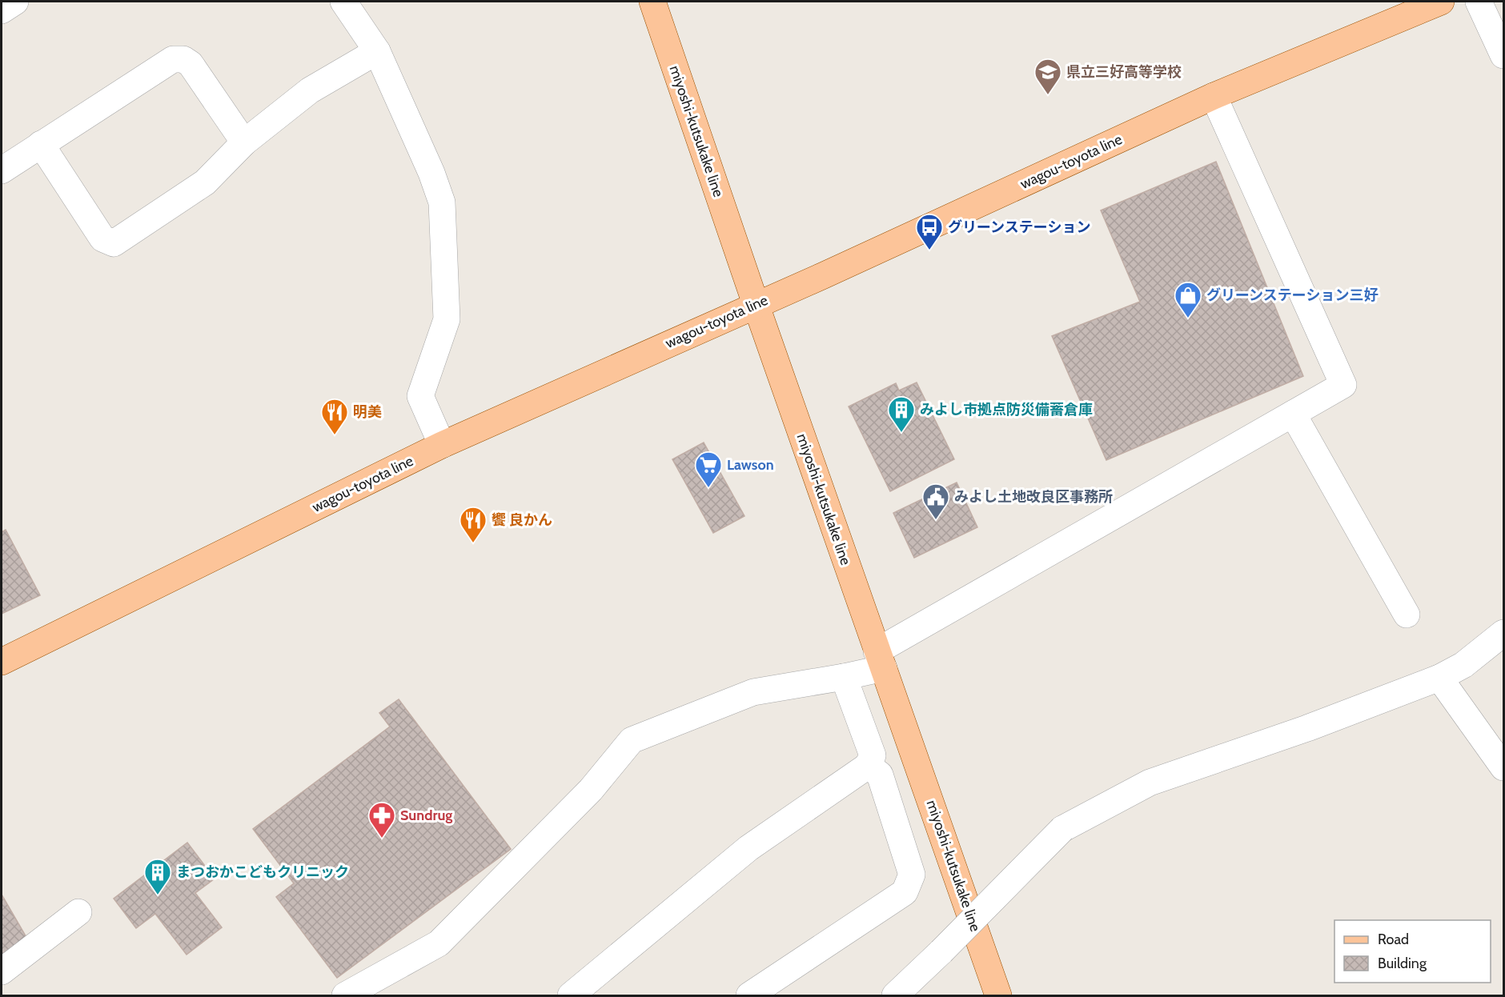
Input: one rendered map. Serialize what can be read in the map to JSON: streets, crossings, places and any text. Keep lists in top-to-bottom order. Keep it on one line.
{"streets":{"main road":["miyoshi-kutsukake line","wagou-toyota line"]},"crossings":[["miyoshi-kutsukake line","wagou-toyota line"]],"places":{"school or university":["県立三好高等学校"],"bus stop":["グリーンステーション"],"shop":["グリーンステーション三好"],"building":["みよし市拠点防災備蓄倉庫","まつおかこどもクリニック"],"restaurant":["明美","饗 良かん"],"supermarket":["Lawson"],"public building":["みよし土地改良区事務所"],"pharmacy":["Sundrug"]},"legend":["Road","Building"]}
